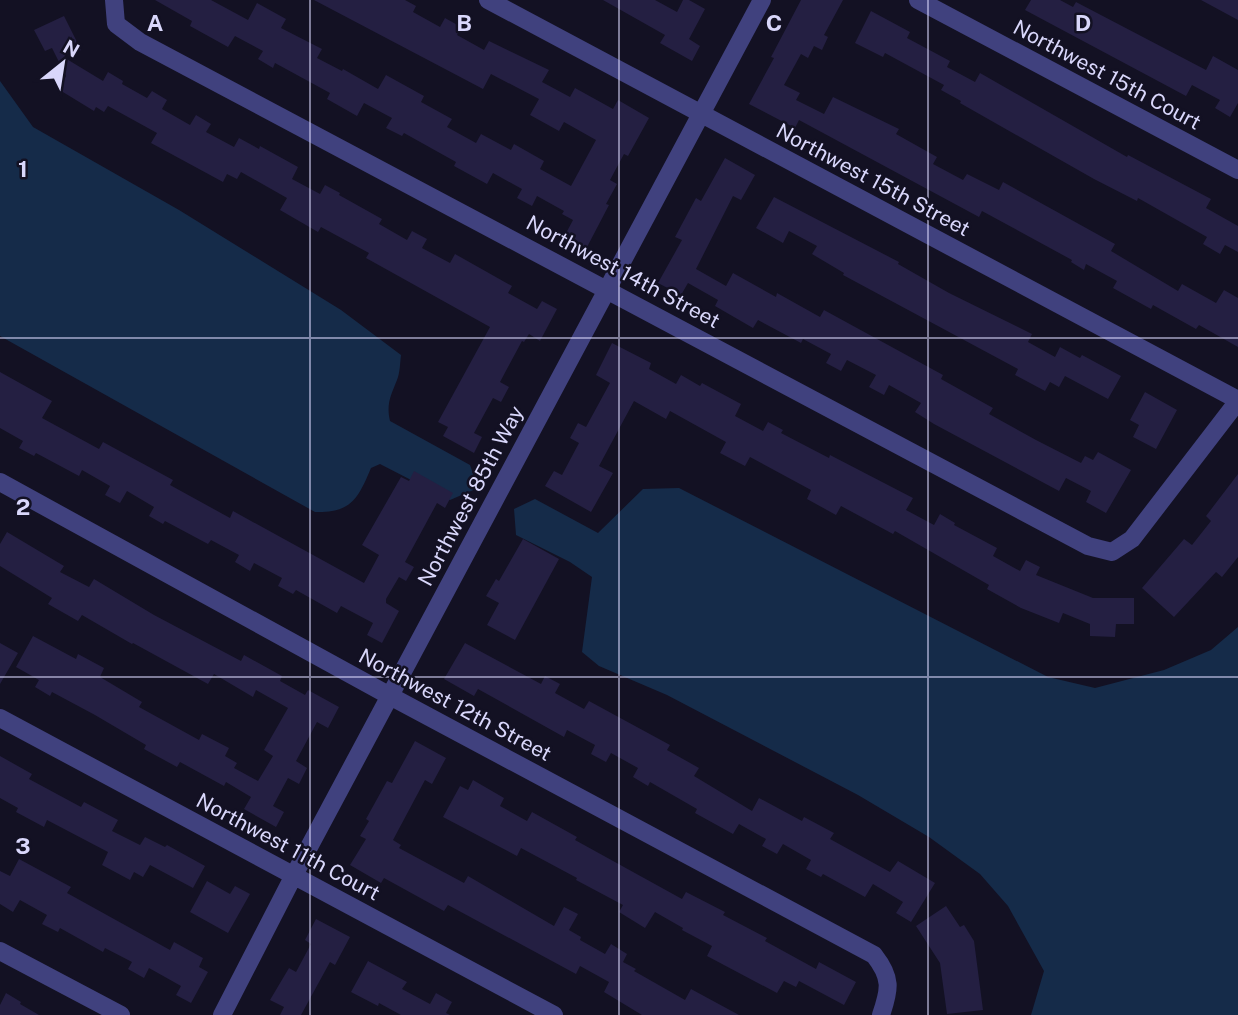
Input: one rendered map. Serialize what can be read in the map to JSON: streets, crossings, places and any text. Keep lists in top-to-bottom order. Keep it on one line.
{"streets":{"street":["Northwest 15th Court","Northwest 15th Street","Northwest 14th Street","Northwest 85th Way","Northwest 12th Street","Northwest 11th Court"]},"crossings":[["Northwest 15th Street","Northwest 14th Street"],["Northwest 15th Street","Northwest 85th Way"],["Northwest 14th Street","Northwest 85th Way"],["Northwest 85th Way","Northwest 12th Street"],["Northwest 85th Way","Northwest 11th Court"]],"north":"top right","grid":{"columns":["A","B","C","D"],"rows":["1","2","3"]}}
